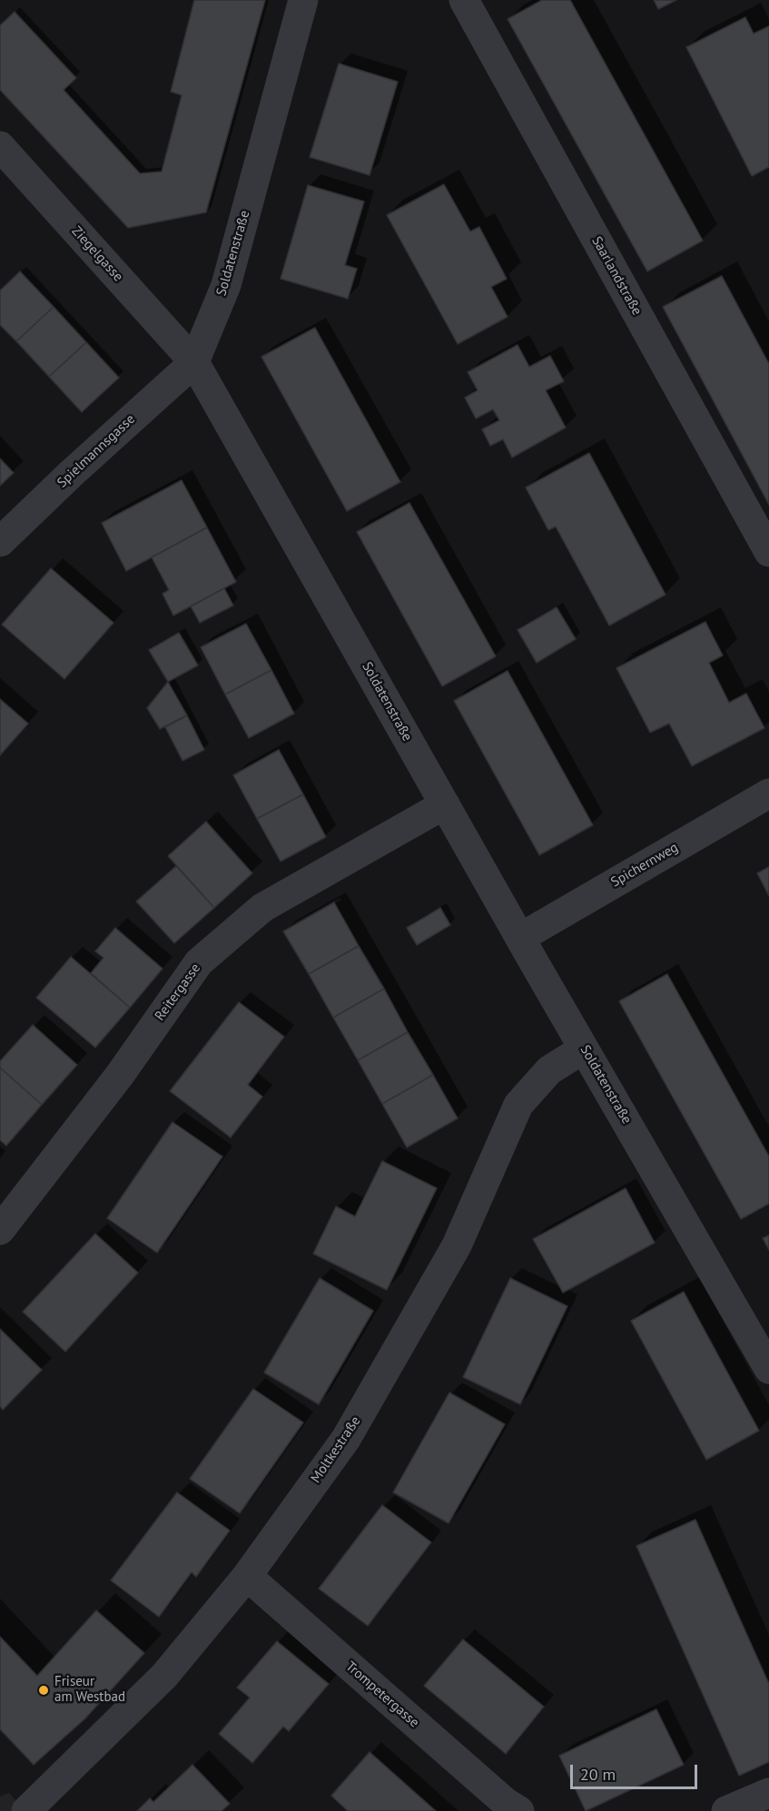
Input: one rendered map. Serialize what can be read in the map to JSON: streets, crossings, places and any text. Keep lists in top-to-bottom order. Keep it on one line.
{"streets":{"street":["Soldatenstraße","Ziegelgasse","Saarlandstraße","Spielmannsgasse","Spichernweg","Reitergasse","Moltkestraße","Trompetergasse"]},"crossings":[["Soldatenstraße","Ziegelgasse"],["Soldatenstraße","Spielmannsgasse"],["Soldatenstraße","Spichernweg"],["Soldatenstraße","Reitergasse"],["Soldatenstraße","Moltkestraße"],["Ziegelgasse","Spielmannsgasse"],["Moltkestraße","Trompetergasse"]],"places":["Friseur am Westbad"],"scale_bar":"20 m"}
